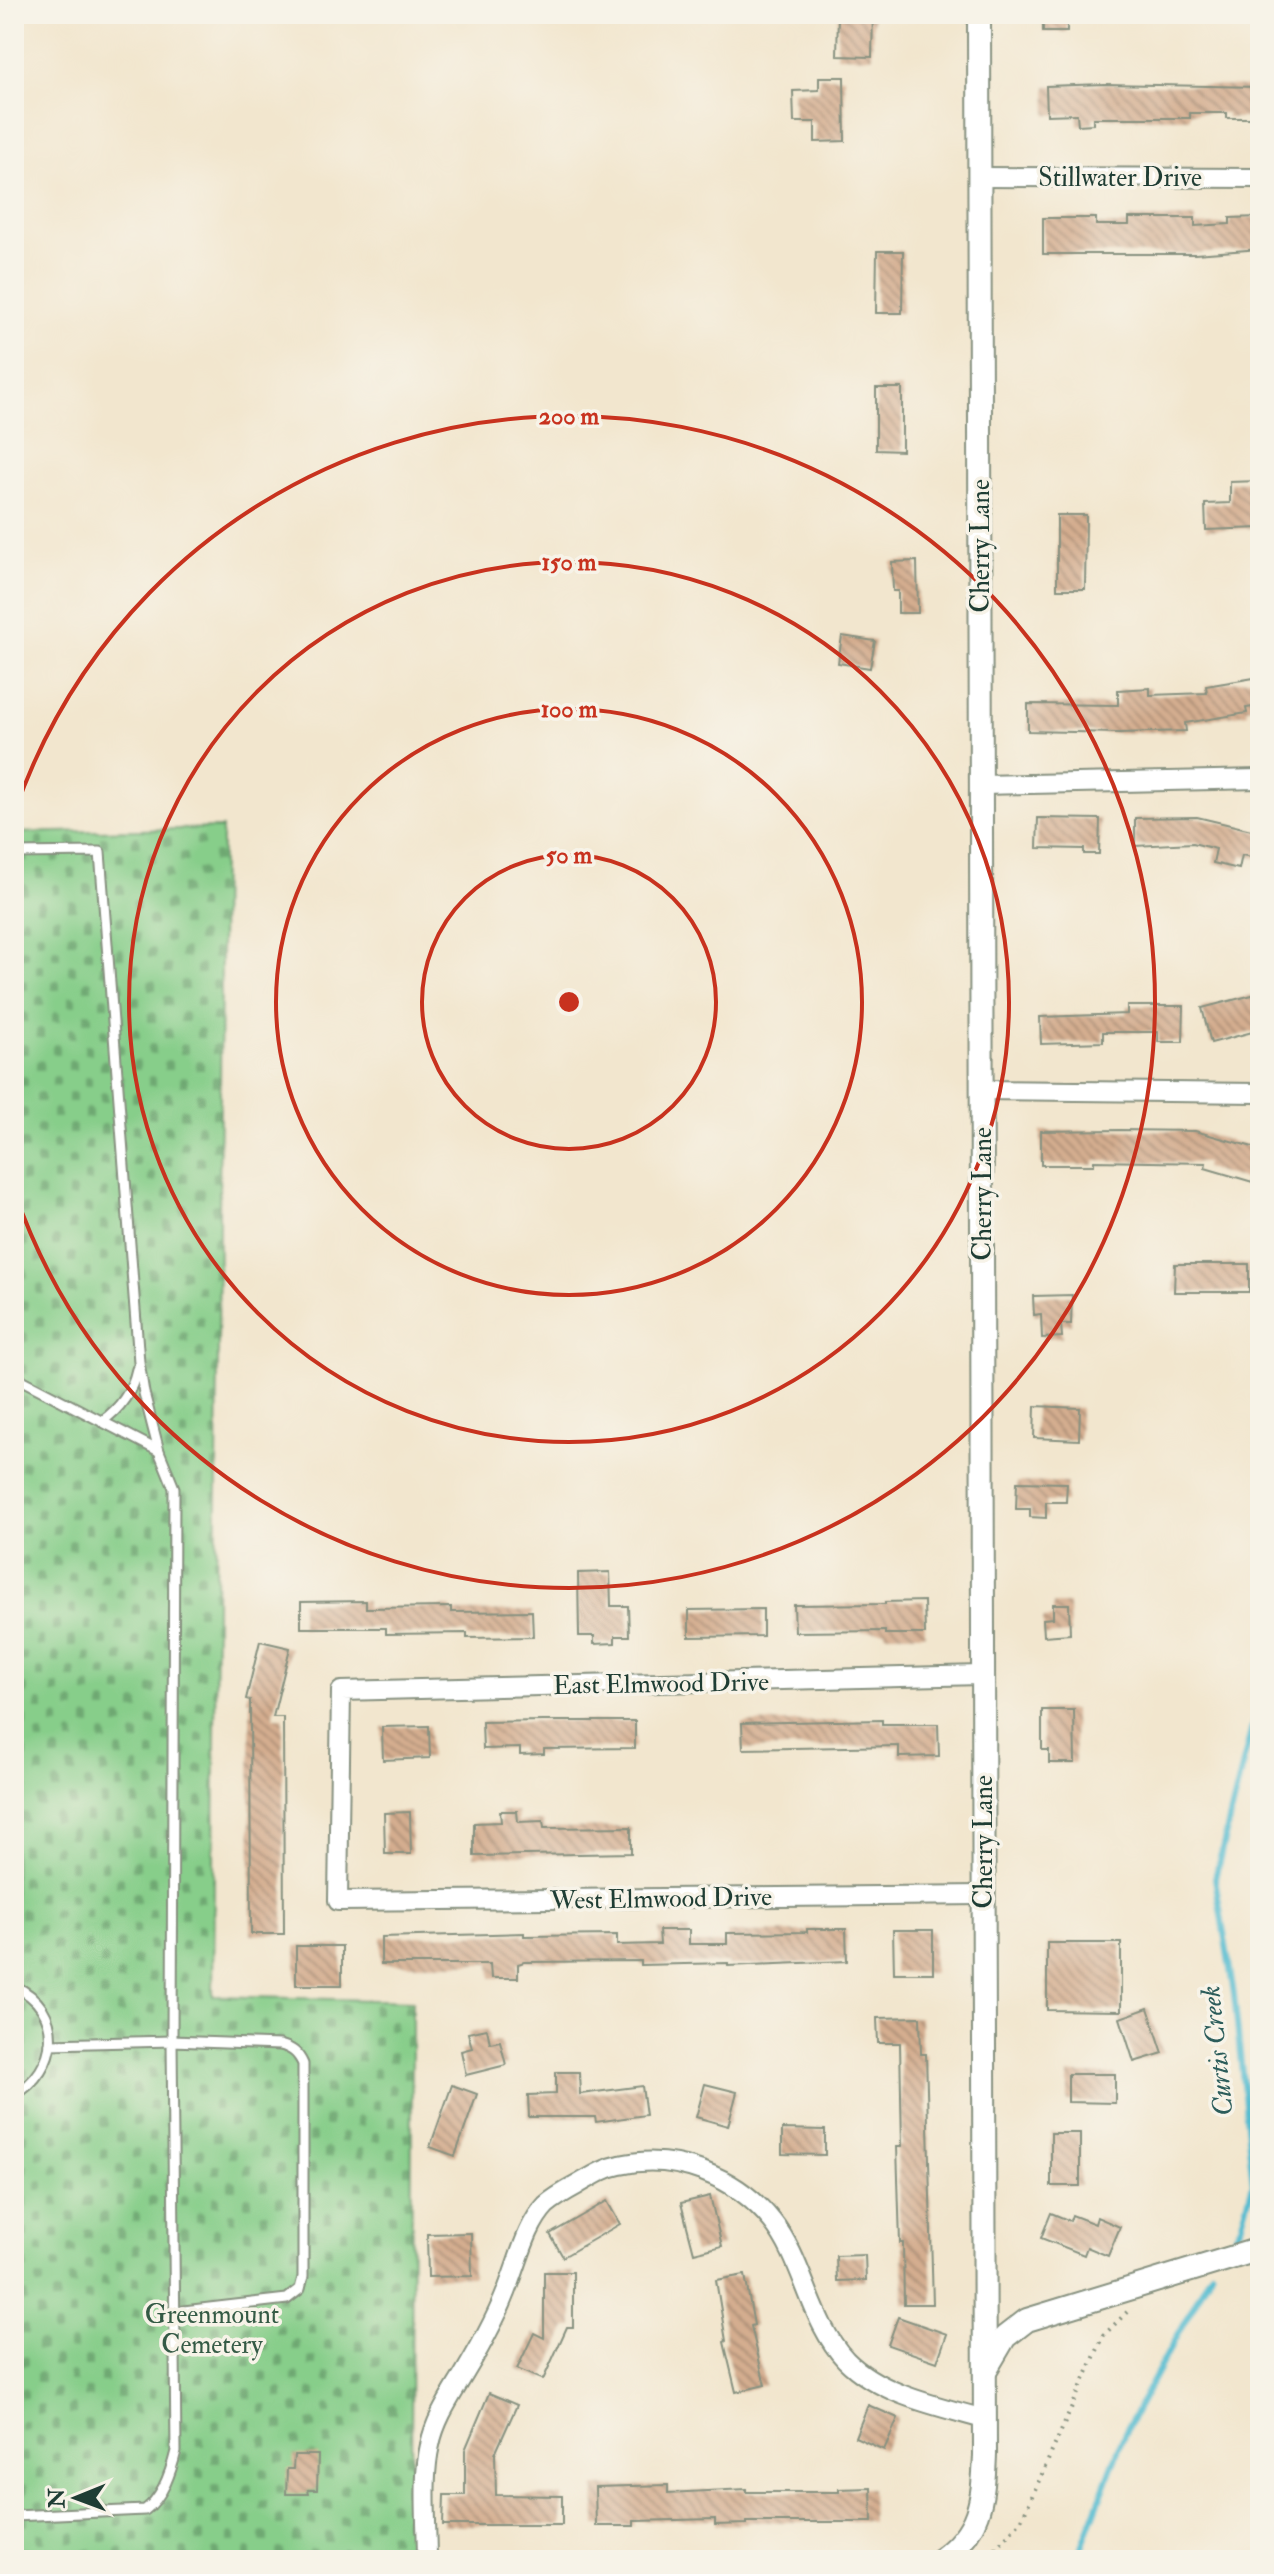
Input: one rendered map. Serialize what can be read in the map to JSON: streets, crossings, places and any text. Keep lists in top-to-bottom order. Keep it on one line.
{"streets":{"street":["Stillwater Drive","Cherry Lane","East Elmwood Drive","West Elmwood Drive"]},"crossings":[["Stillwater Drive","Cherry Lane"],["Cherry Lane","East Elmwood Drive"],["Cherry Lane","West Elmwood Drive"],["East Elmwood Drive","West Elmwood Drive"]],"water":["Curtis Creek"],"parks":["Greenmount Cemetery"],"north":"left","rings":["200 m","150 m","100 m","50 m"]}
